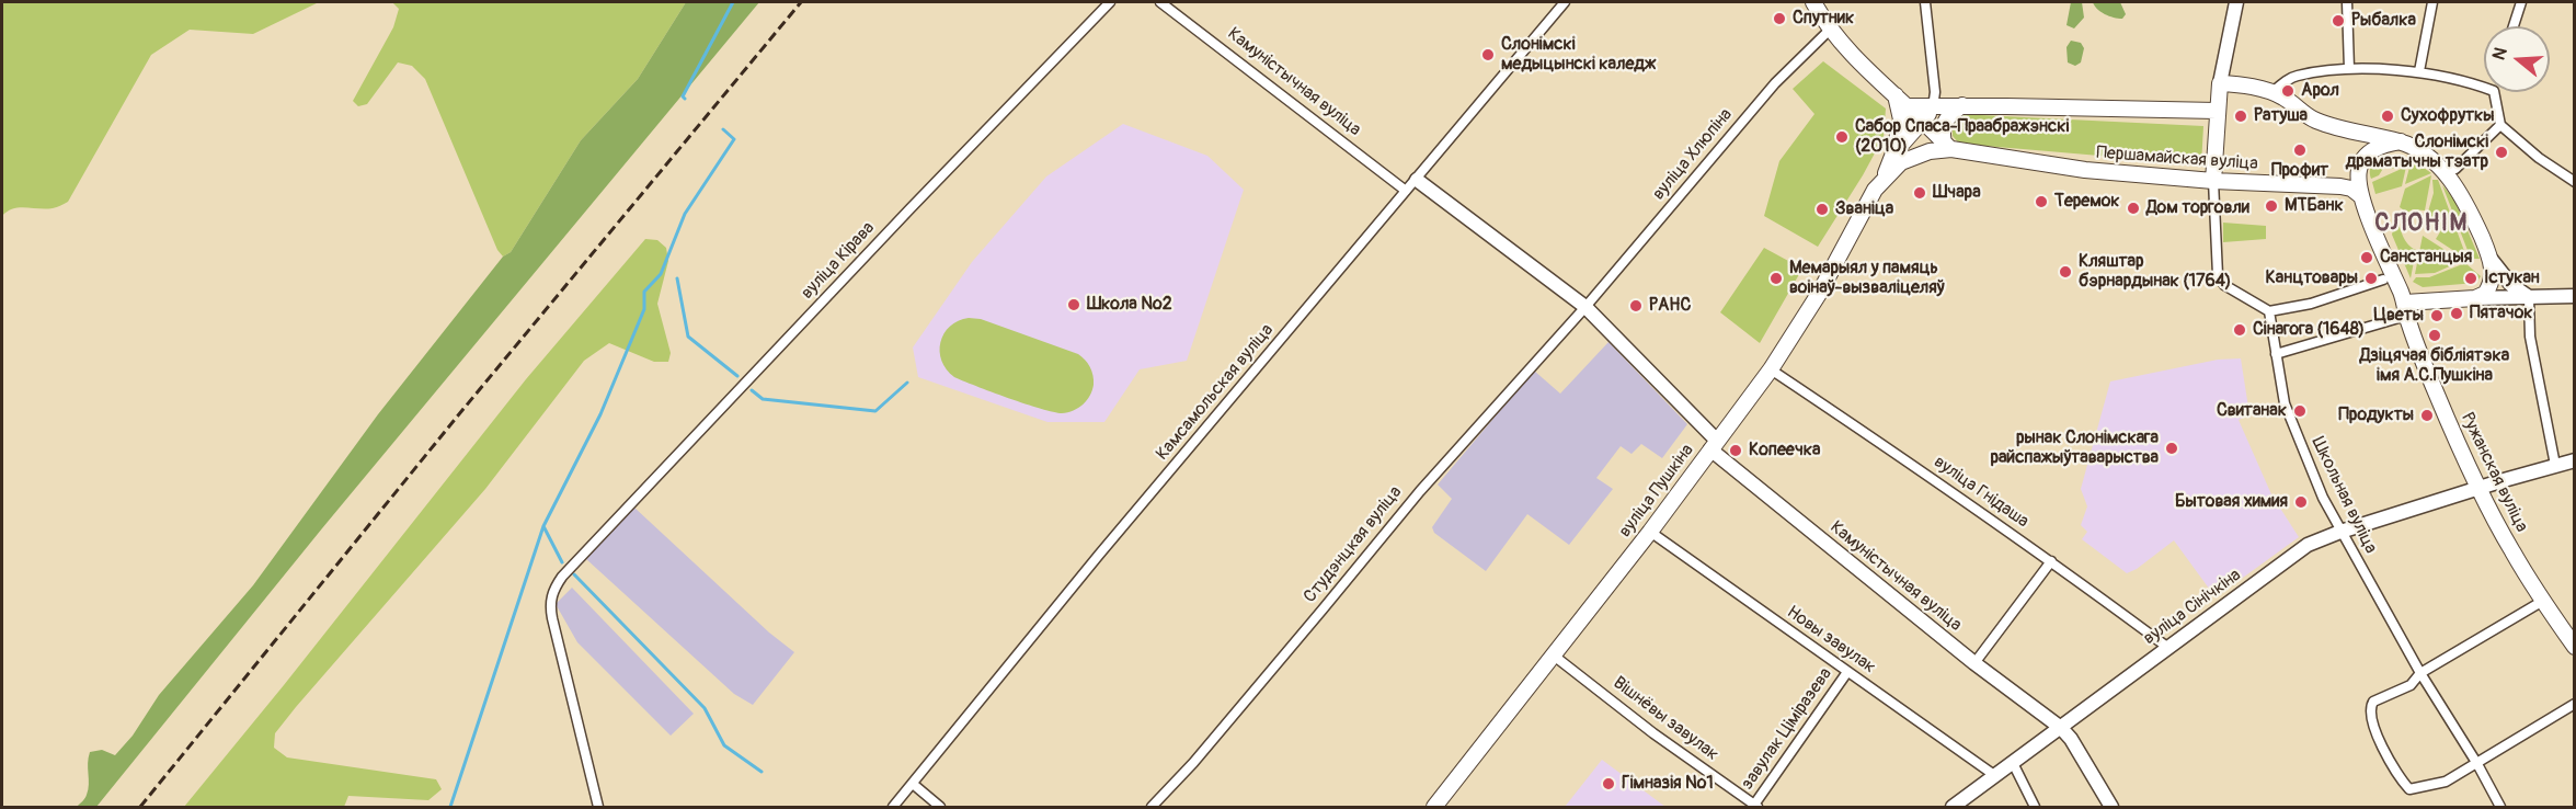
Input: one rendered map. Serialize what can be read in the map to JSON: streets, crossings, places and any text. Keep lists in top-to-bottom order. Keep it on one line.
{"streets":{"main road":["Першамайская вуліца","Ружанская вуліца","вуліца Пушкіна"],"street":["Камуністычная вуліца","вуліца Хлюпіна","вуліца Кірава","Камсамольская вуліца","вуліца Гнідаша","Школьная вуліца","Студэнцкая вуліца","вуліца Сінічкіна","Новы завулак","Вішнёвы завулак","завулак Ціміразева"]},"crossings":[["Камуністычная вуліца","вуліца Хлюпіна"],["Камуністычная вуліца","Камсамольская вуліца"],["Камуністычная вуліца","вуліца Пушкіна"],["Камуністычная вуліца","Студэнцкая вуліца"],["Камуністычная вуліца","вуліца Сінічкіна"],["вуліца Хлюпіна","Студэнцкая вуліца"],["Першамайская вуліца","Ружанская вуліца"],["Першамайская вуліца","вуліца Пушкіна"],["Ружанская вуліца","вуліца Сінічкіна"],["вуліца Пушкіна","вуліца Гнідаша"],["вуліца Пушкіна","Новы завулак"],["вуліца Пушкіна","Вішнёвы завулак"],["вуліца Гнідаша","вуліца Сінічкіна"],["Школьная вуліца","вуліца Сінічкіна"],["вуліца Сінічкіна","Новы завулак"],["Новы завулак","завулак Ціміразева"],["Вішнёвы завулак","завулак Ціміразева"]],"districts":["СЛОНІМ"],"places":["Спутник","Рыбалка","Слонімскі медыцынскі каледж","Арол","Ратуша","Сухофруткы","Сабор Спаса-Праабражэнскі (2010)","Профит","Слонімскі драматычны тэатр","Шчара","Теремок","МТБанк","Дом торговли","Званіца","Санстанцыя","Кляштар бэрнардынак (1764)","Мемарыял у памяць воінаў-вызваліцеляў","Канцтовары","Істукан","Школа №2","РАНС","Пятачок","Цветы","Сінагога (1648)","Дзіцячая бібліятэка імя А.С.Пушкіна","Свитанак","Продукты","рынак Слонімскага райспажыўтаварыства","Копеечка","Бытовая химия","Гімназія №1"],"north":"left"}
